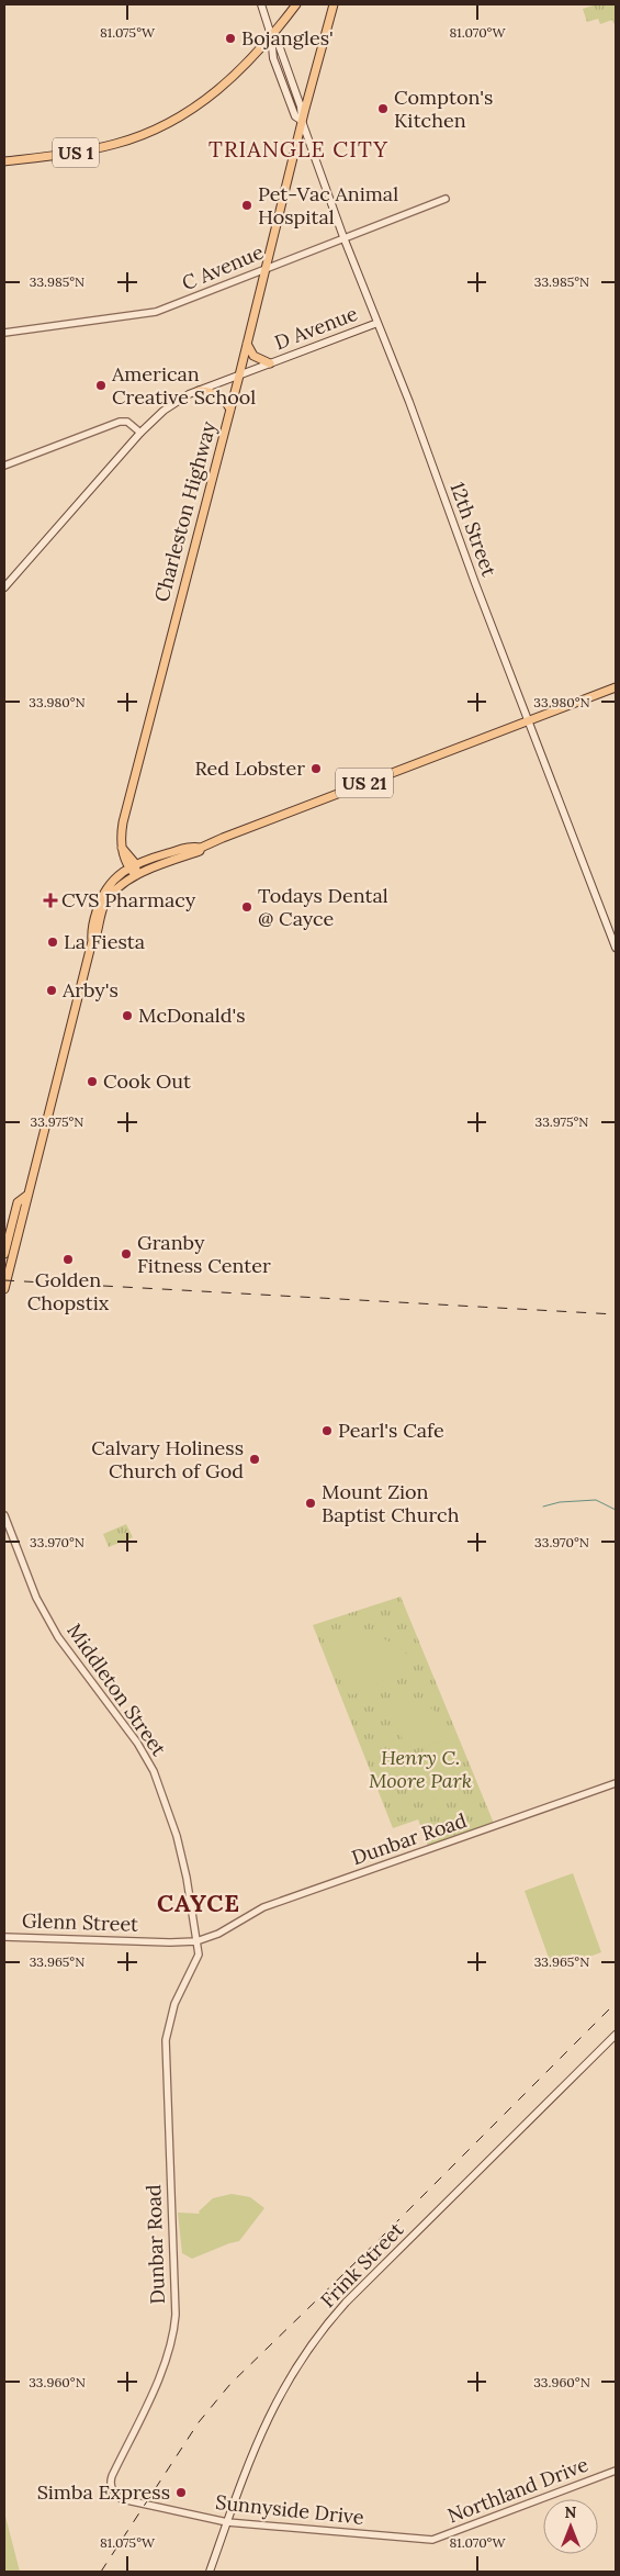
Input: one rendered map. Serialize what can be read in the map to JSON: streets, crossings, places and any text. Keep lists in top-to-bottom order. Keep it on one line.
{"streets":{"main road":["US 1","D Avenue","Charleston Highway","12th Street","US 21","Frink Street"],"street":["C Avenue","Middleton Street","Dunbar Road","Glenn Street","Northland Drive","Sunnyside Drive"]},"crossings":[["US 1","12th Street"],["C Avenue","Charleston Highway"],["C Avenue","12th Street"],["D Avenue","Charleston Highway"],["D Avenue","12th Street"],["Charleston Highway","12th Street"],["Charleston Highway","US 21"],["12th Street","US 21"],["Middleton Street","Dunbar Road"],["Middleton Street","Glenn Street"],["Dunbar Road","Glenn Street"],["Dunbar Road","Sunnyside Drive"],["Frink Street","Sunnyside Drive"],["Northland Drive","Sunnyside Drive"]],"districts":["TRIANGLE CITY","CAYCE"],"parks":["Henry C. Moore Park"],"places":{"other":["Bojangles'","Compton's Kitchen","Pet-Vac Animal Hospital","American Creative School","Red Lobster","Todays Dental @ Cayce","La Fiesta","Arby's","McDonald's","Cook Out","Granby Fitness Center","Golden Chopstix","Pearl's Cafe","Calvary Holiness Church of God","Mount Zion Baptist Church","Simba Express"],"health":["CVS Pharmacy"]},"north":"top","coordinates":["81.075°W","81.070°W","33.985°N","33.980°N","33.975°N","33.970°N","33.965°N","33.960°N"]}
